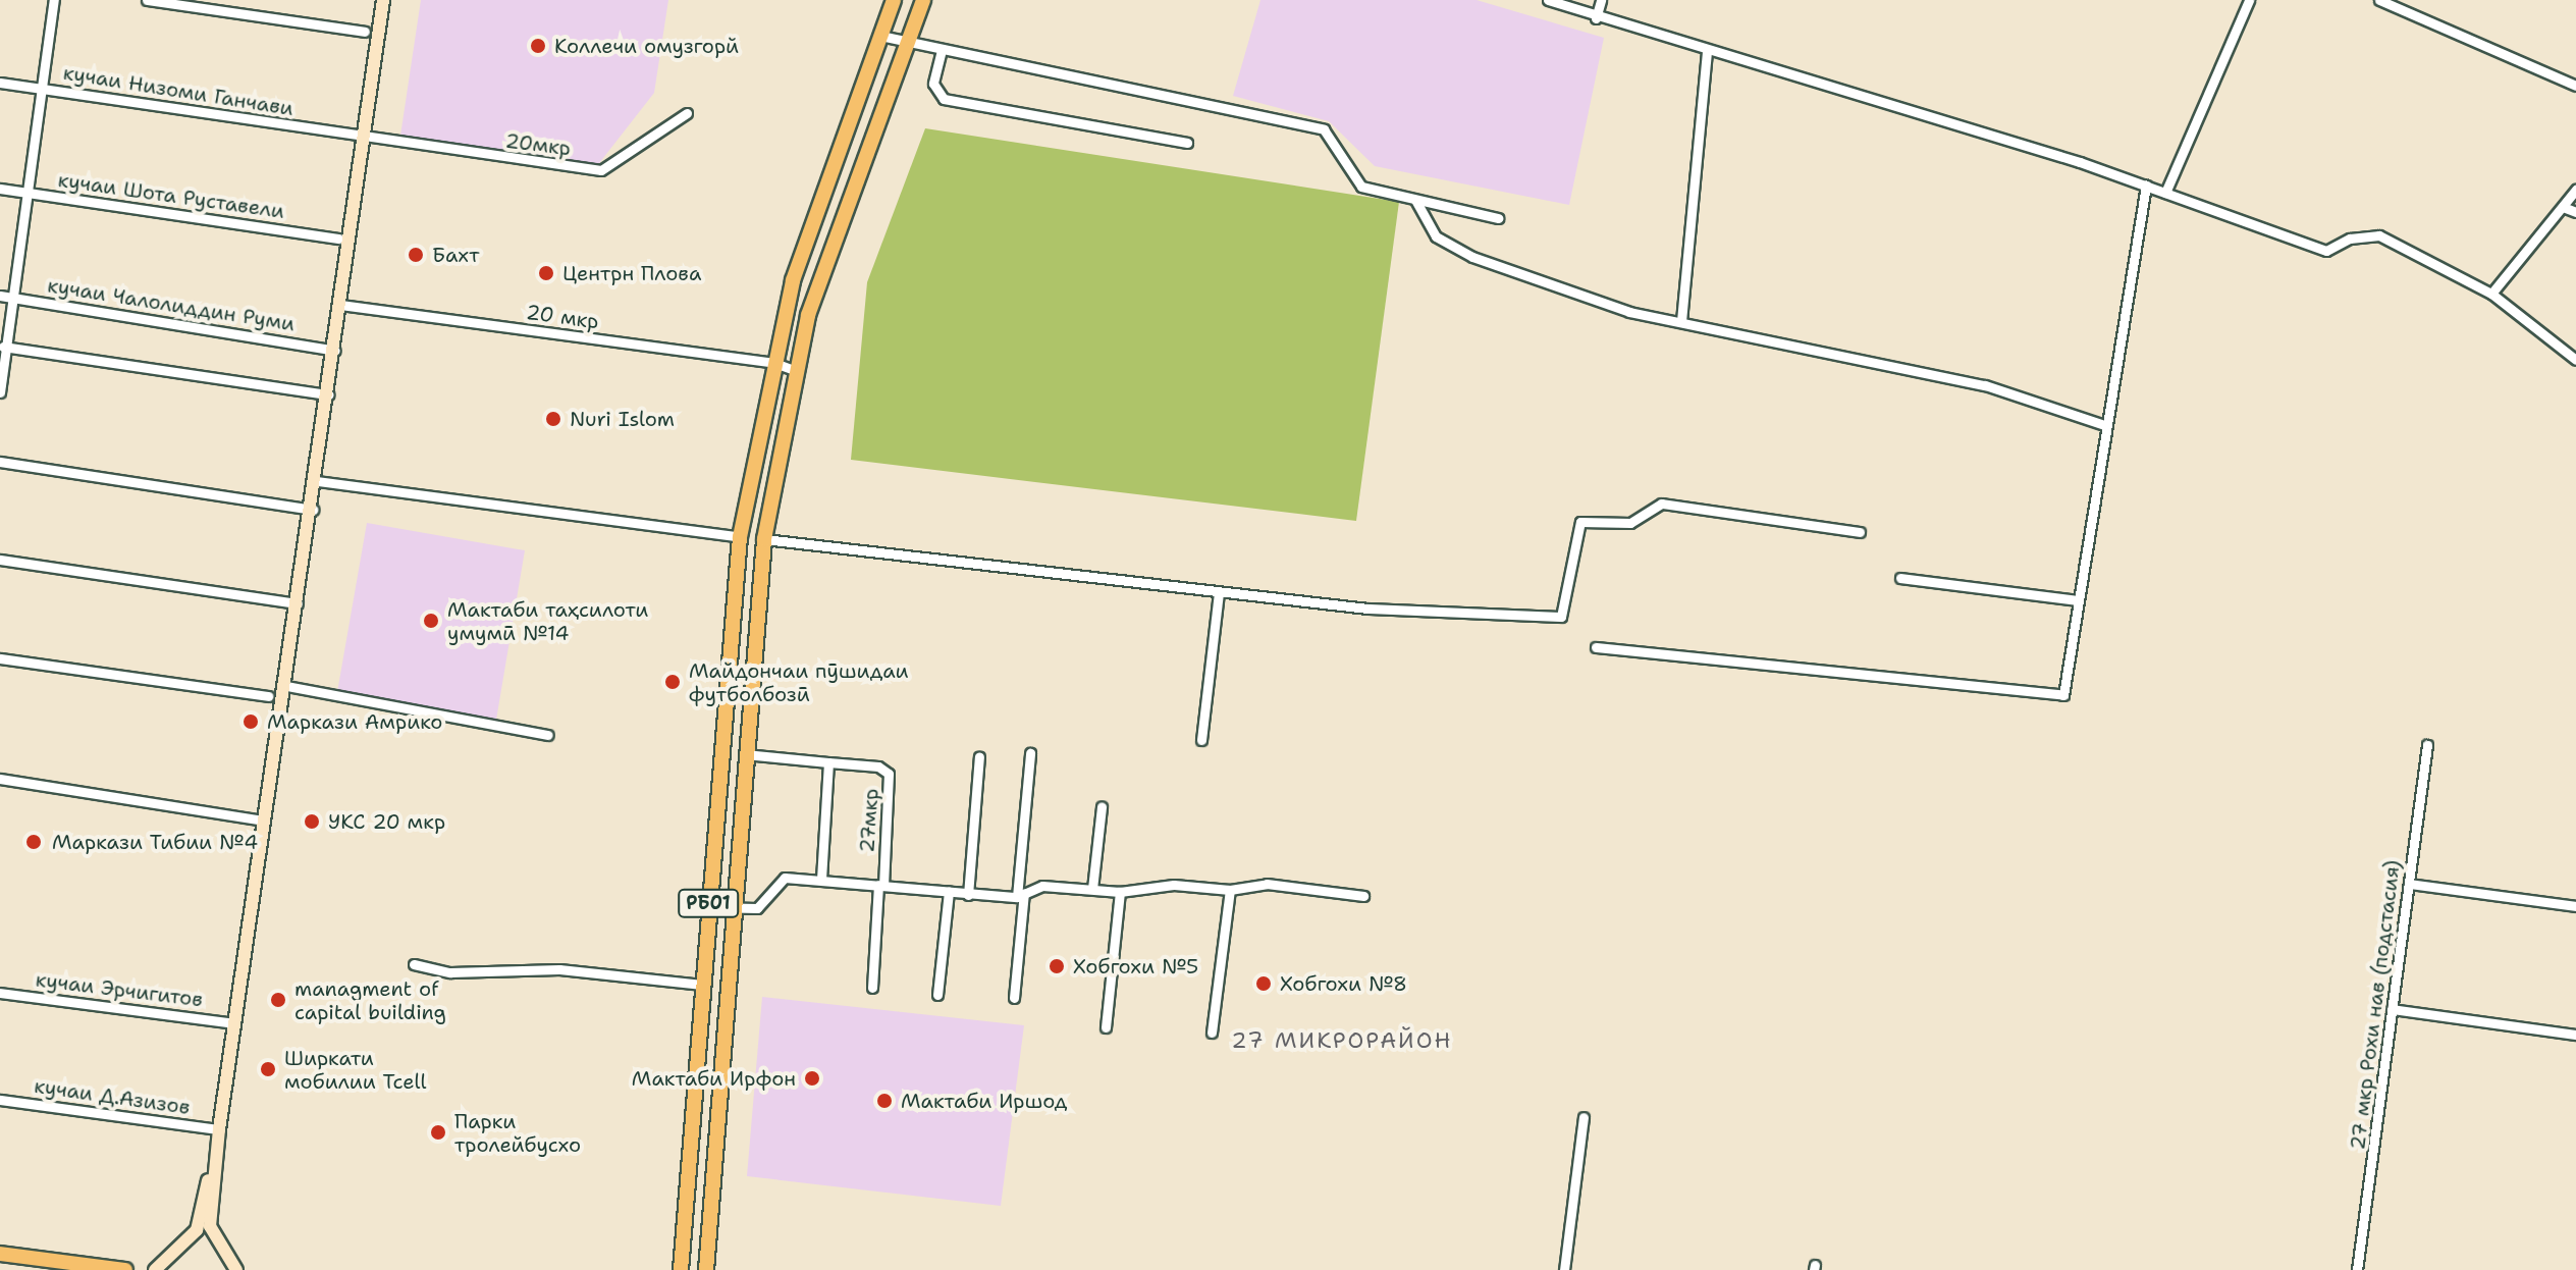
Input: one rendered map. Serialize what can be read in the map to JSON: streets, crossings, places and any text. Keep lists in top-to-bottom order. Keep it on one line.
{"streets":{"highway":["РБ01"],"street":["кучаи Низоми Ганчави","20мкр","кучаи Шота Руставели","кучаи Чалолиддин Руми","20 мкр","27мкр","кучаи Эрчигитов","27 мкр Рохи нав (подстасия)","кучаи Д.Азизов"]},"crossings":[["кучаи Низоми Ганчави","20мкр"],["20 мкр","РБ01"],["27мкр","РБ01"]],"districts":["27 МИКРОРАЙОН"],"places":["Коллечи омузгорй","Бахт","Центрн Плова","Nuri Islom","Мактаби таҳсилоти умумӣ №14","Майдончаи пӯшидаи футболбозӣ","Маркази Амрико","УКС 20 мкр","Маркази Тибии №4","Хобгохи №5","Хобгохи №8","managment of capital building","Ширкати мобилии Tcell","Мактаби Ирфон","Мактаби Иршод","Парки тролейбусхо"]}
